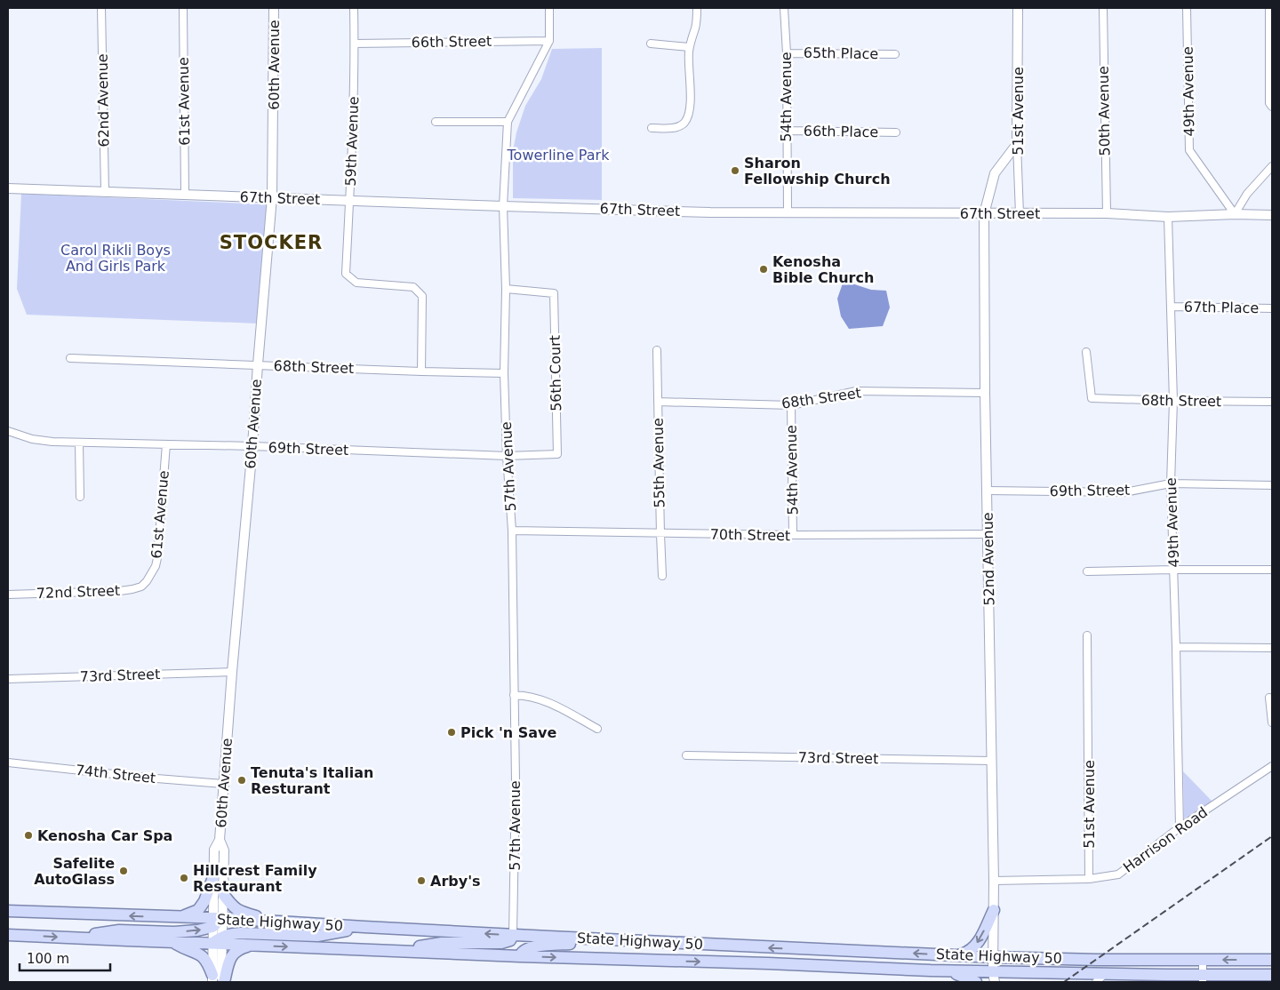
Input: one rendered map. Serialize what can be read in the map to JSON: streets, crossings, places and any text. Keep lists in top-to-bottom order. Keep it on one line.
{"streets":{"main road":["State Highway 50"],"street":["66th Street","65th Place","60th Avenue","49th Avenue","54th Avenue","62nd Avenue","61st Avenue","51st Avenue","50th Avenue","66th Place","59th Avenue","67th Street","67th Place","68th Street","56th Court","69th Street","55th Avenue","57th Avenue","70th Street","52nd Avenue","72nd Street","73rd Street","74th Street","Harrison Road"]},"crossings":[["66th Street","59th Avenue"],["66th Street","57th Avenue"],["65th Place","54th Avenue"],["60th Avenue","67th Street"],["60th Avenue","68th Street"],["60th Avenue","69th Street"],["60th Avenue","73rd Street"],["60th Avenue","74th Street"],["60th Avenue","State Highway 50"],["49th Avenue","67th Street"],["49th Avenue","67th Place"],["49th Avenue","68th Street"],["49th Avenue","69th Street"],["49th Avenue","Harrison Road"],["54th Avenue","66th Place"],["54th Avenue","67th Street"],["54th Avenue","68th Street"],["54th Avenue","70th Street"],["62nd Avenue","67th Street"],["61st Avenue","67th Street"],["61st Avenue","69th Street"],["61st Avenue","72nd Street"],["51st Avenue","67th Street"],["51st Avenue","52nd Avenue"],["51st Avenue","Harrison Road"],["50th Avenue","67th Street"],["59th Avenue","67th Street"],["59th Avenue","68th Street"],["67th Street","57th Avenue"],["67th Street","52nd Avenue"],["68th Street","55th Avenue"],["68th Street","57th Avenue"],["68th Street","52nd Avenue"],["56th Court","69th Street"],["56th Court","57th Avenue"],["69th Street","57th Avenue"],["69th Street","52nd Avenue"],["55th Avenue","70th Street"],["57th Avenue","70th Street"],["57th Avenue","State Highway 50"],["70th Street","52nd Avenue"],["52nd Avenue","73rd Street"],["52nd Avenue","Harrison Road"],["52nd Avenue","State Highway 50"]],"districts":["STOCKER"],"parks":["Towerline Park","Carol Rikli Boys And Girls Park"],"places":["Sharon Fellowship Church","Kenosha Bible Church","Pick 'n Save","Tenuta's Italian Resturant","Kenosha Car Spa","Safelite AutoGlass","Hillcrest Family Restaurant","Arby's"],"scale_bar":"100 m"}
